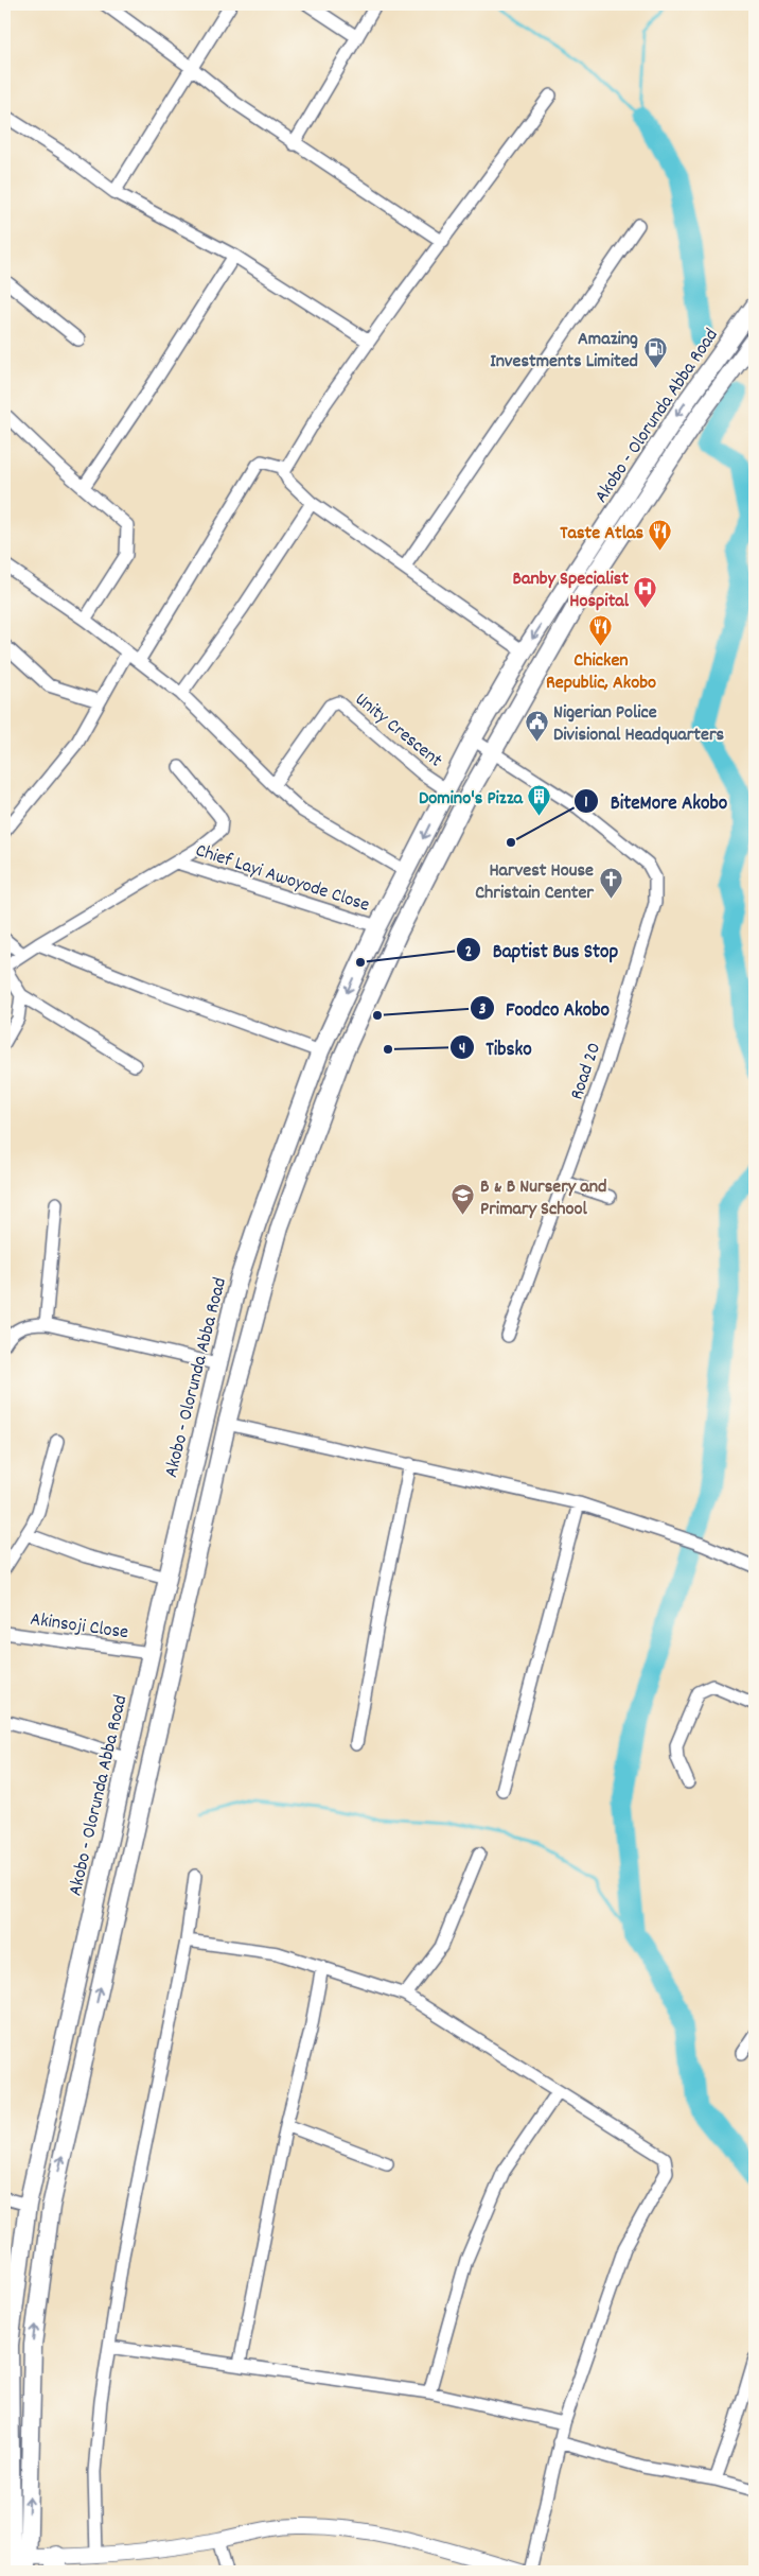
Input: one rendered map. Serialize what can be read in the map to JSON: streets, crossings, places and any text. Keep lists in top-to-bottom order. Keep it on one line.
{"streets":{"main road":["Akobo - Olorunda Abba Road"],"street":["Unity Crescent","Chief Layi Awoyode Close","Road 20","Akinsoji Close"]},"crossings":[["Akobo - Olorunda Abba Road","Unity Crescent"],["Akobo - Olorunda Abba Road","Chief Layi Awoyode Close"],["Akobo - Olorunda Abba Road","Road 20"],["Akobo - Olorunda Abba Road","Akinsoji Close"]],"places":{"fuel station":["Amazing Investments Limited"],"restaurant":["Taste Atlas","Chicken Republic, Akobo"],"hospital":["Banby Specialist Hospital"],"public building":["Nigerian Police Divisional Headquarters"],"building":["Domino's Pizza"],"other":["BiteMore Akobo","Baptist Bus Stop","Foodco Akobo","Tibsko"],"church":["Harvest House Christain Center"],"school or university":["B & B Nursery and Primary School"]}}
